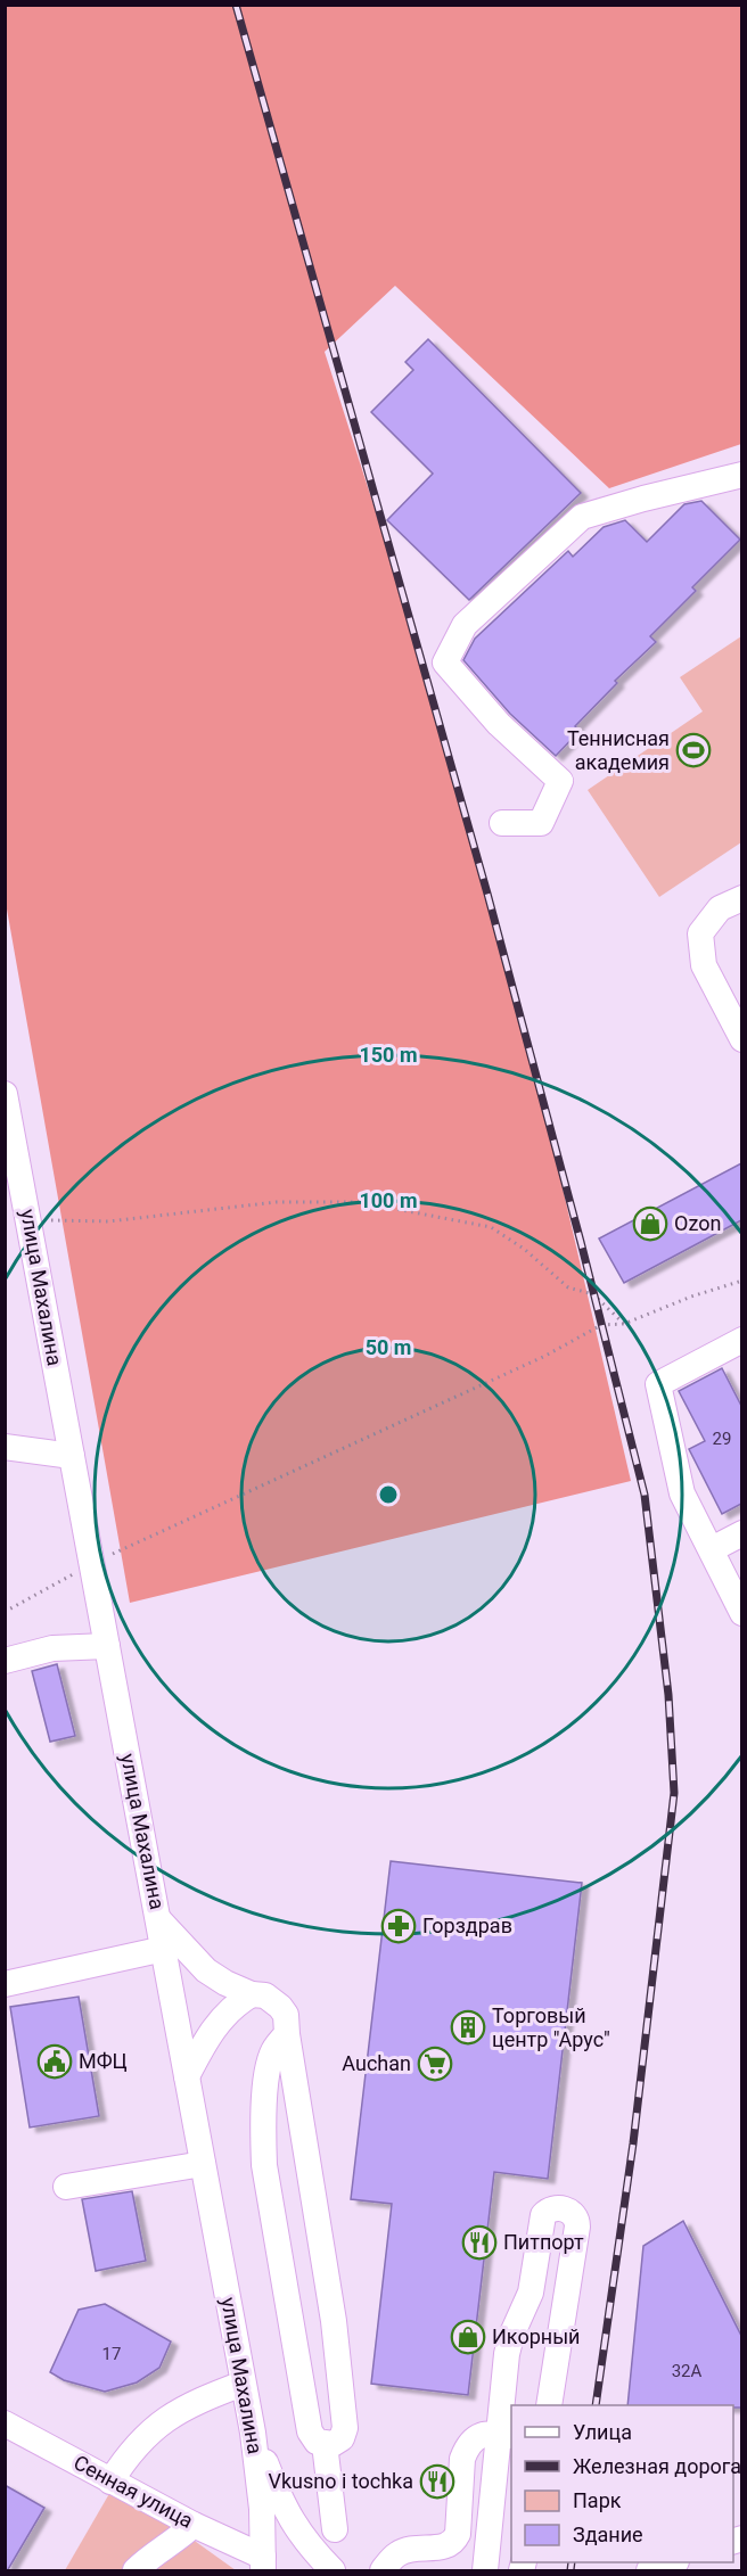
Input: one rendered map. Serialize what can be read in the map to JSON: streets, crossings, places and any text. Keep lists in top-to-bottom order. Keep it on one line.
{"streets":{"street":["улица Махалина","Сенная улица"]},"crossings":[["улица Махалина","Сенная улица"]],"places":{"sports":["Теннисная академия"],"shop":["Ozon","Икорный"],"pharmacy":["Горздрав"],"building":["Торговый центр \"Арус\""],"public building":["МФЦ"],"supermarket":["Auchan"],"restaurant":["Питпорт","Vkusno i tochka"]},"house_numbers":["29","17","32А"],"legend":["Улица","Железная дорога","Парк","Здание"],"rings":["150 m","100 m","50 m"]}
